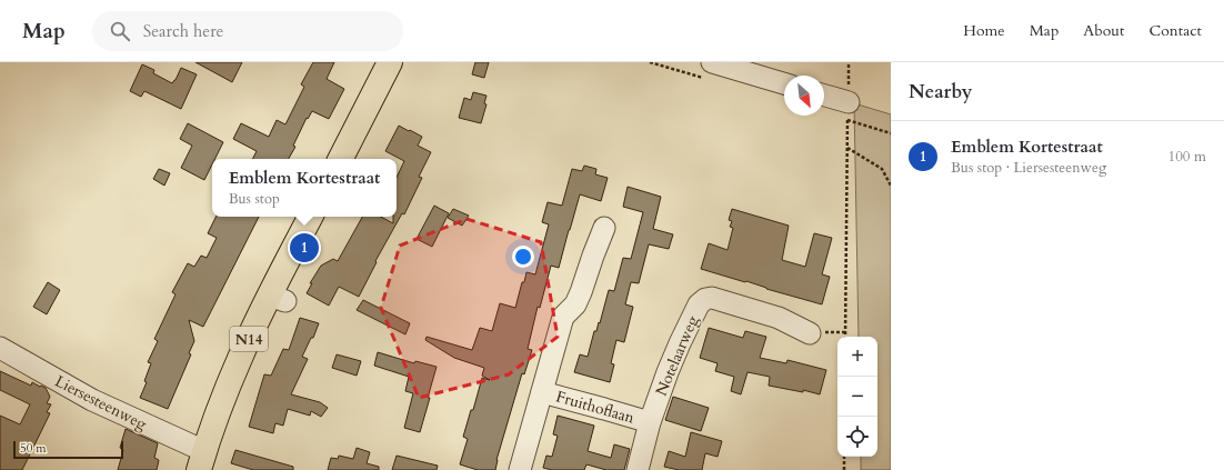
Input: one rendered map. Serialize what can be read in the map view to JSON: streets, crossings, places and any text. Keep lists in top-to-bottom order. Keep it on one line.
{"streets":{"main road":["N14","Liersesteenweg"],"street":["Notelaarweg","Fruithoflaan"]},"crossings":[["Notelaarweg","Fruithoflaan"]],"scale_bar":"50 m","north":"bottom right","page":{"header":"Map","search":"Search here","nav":["Home","Map","About","Contact"],"heading":"Nearby","list":[{"mark":"1","name":"Emblem Kortestraat","note":"Bus stop · Liersesteenweg","value":"100 m"}],"popup":["Emblem Kortestraat","Bus stop"],"pins":"1","map_buttons":["+","−"],"scale":"50 m"}}
